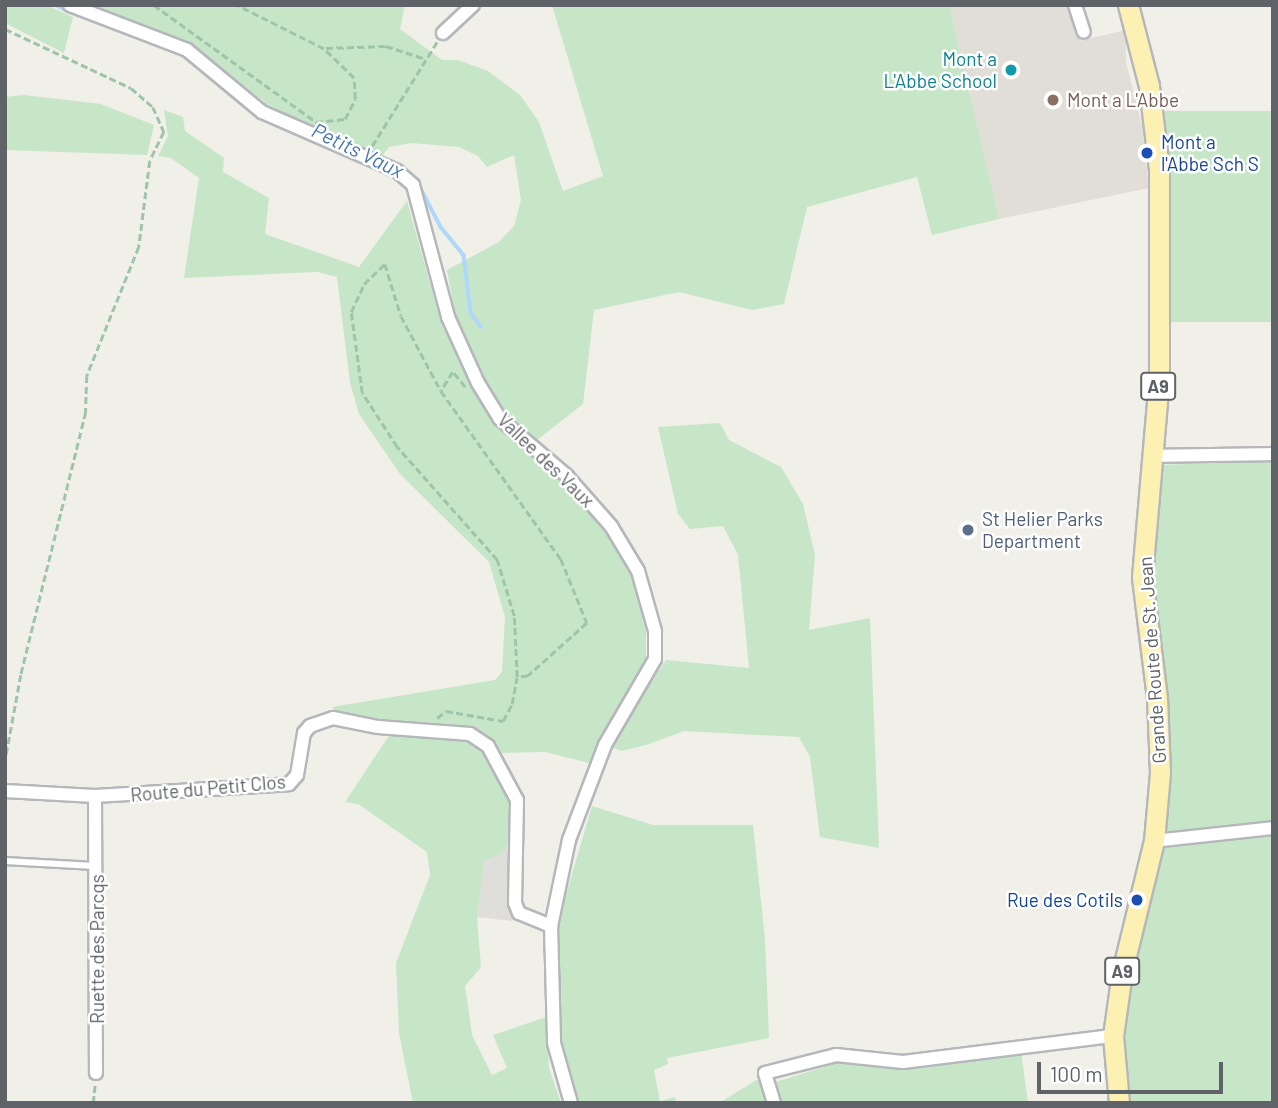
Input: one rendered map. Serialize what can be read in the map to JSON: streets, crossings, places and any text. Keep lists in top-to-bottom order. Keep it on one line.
{"streets":{"main road":["A9","Grande Route de St. Jean"],"street":["Vallee des Vaux","Route du Petit Clos","Ruette des Parcqs"]},"crossings":[["Vallee des Vaux","Route du Petit Clos"],["Route du Petit Clos","Ruette des Parcqs"]],"water":["Petits Vaux"],"places":["Mont a L'Abbe School","Mont a L'Abbe","Mont a l'Abbe Sch S","St Helier Parks Department","Rue des Cotils"],"scale_bar":"100 m"}
